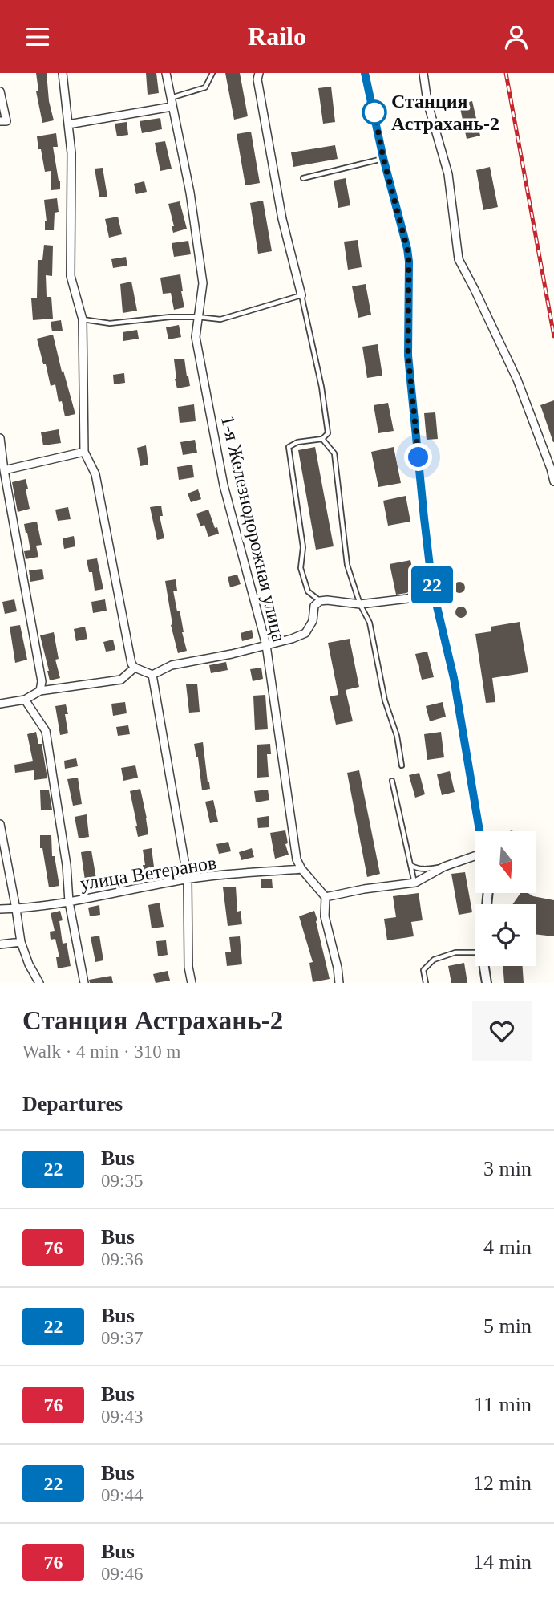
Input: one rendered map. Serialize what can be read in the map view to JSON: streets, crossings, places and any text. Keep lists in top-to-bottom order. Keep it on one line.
{"streets":{"street":["1-я Железнодорожная улица","улица Ветеранов"]},"crossings":[["1-я Железнодорожная улица","улица Ветеранов"]],"places":["Станция Астрахань-2"],"lines":["bus line 22"],"north":"bottom","page":{"header":"Railo","on_map":"22","heading":[["Станция Астрахань-2","Walk · 4 min · 310 m"],"Departures"],"list":[{"mark":"22","name":"Bus","note":"09:35","value":"3 min"},{"mark":"76","name":"Bus","note":"09:36","value":"4 min"},{"mark":"22","name":"Bus","note":"09:37","value":"5 min"},{"mark":"76","name":"Bus","note":"09:43","value":"11 min"},{"mark":"22","name":"Bus","note":"09:44","value":"12 min"},{"mark":"76","name":"Bus","note":"09:46","value":"14 min"}]}}
